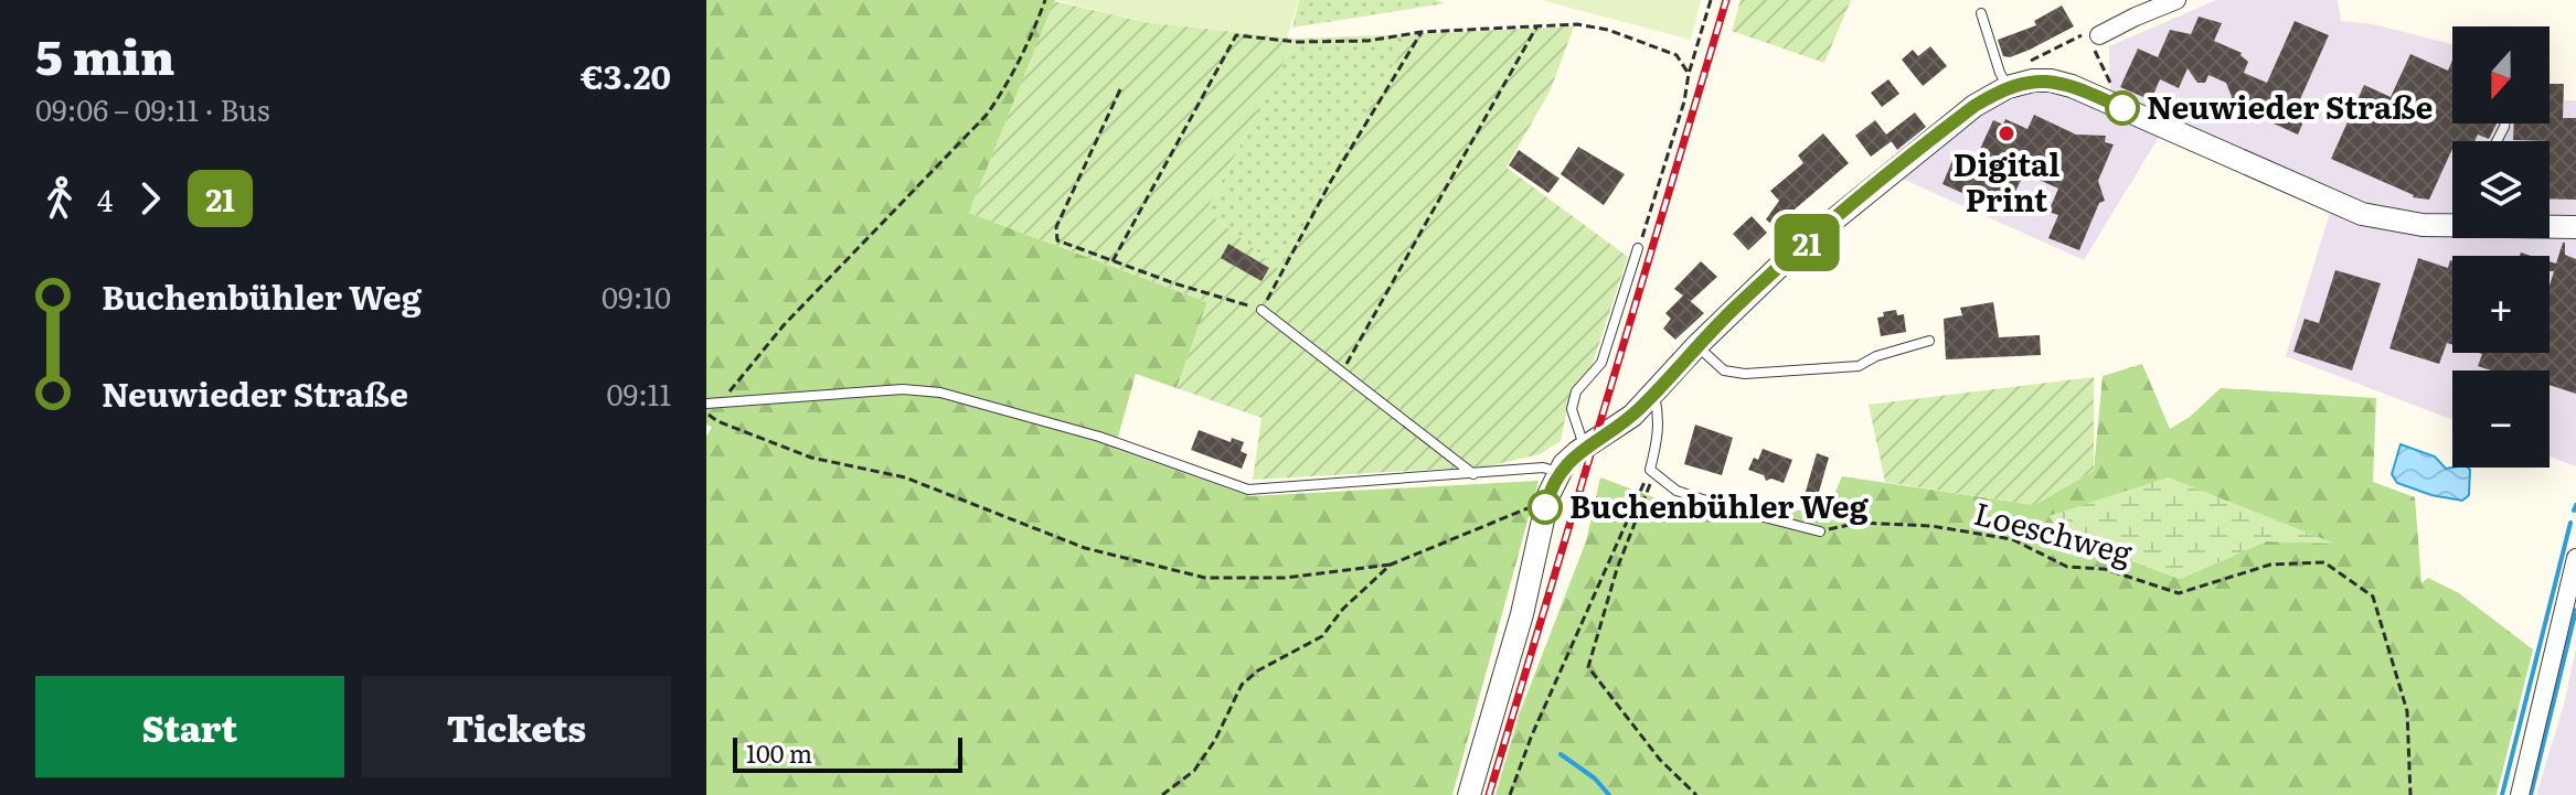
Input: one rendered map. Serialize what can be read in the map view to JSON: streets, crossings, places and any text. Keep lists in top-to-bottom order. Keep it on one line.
{"streets":{"path":["Loeschweg"]},"places":["Neuwieder Straße","Digital Print","Buchenbühler Weg"],"lines":["bus line 21"],"scale_bar":"100 m","north":"bottom","page":{"heading":["5 min","09:06 – 09:11 · Bus","€3.20"],"on_map":"21","map_buttons":["+","−"],"legs":["4","21"],"list":[{"name":"Buchenbühler Weg","value":"09:10"},{"name":"Neuwieder Straße","value":"09:11"}],"buttons":["Start","Tickets"],"scale":"100 m"}}
